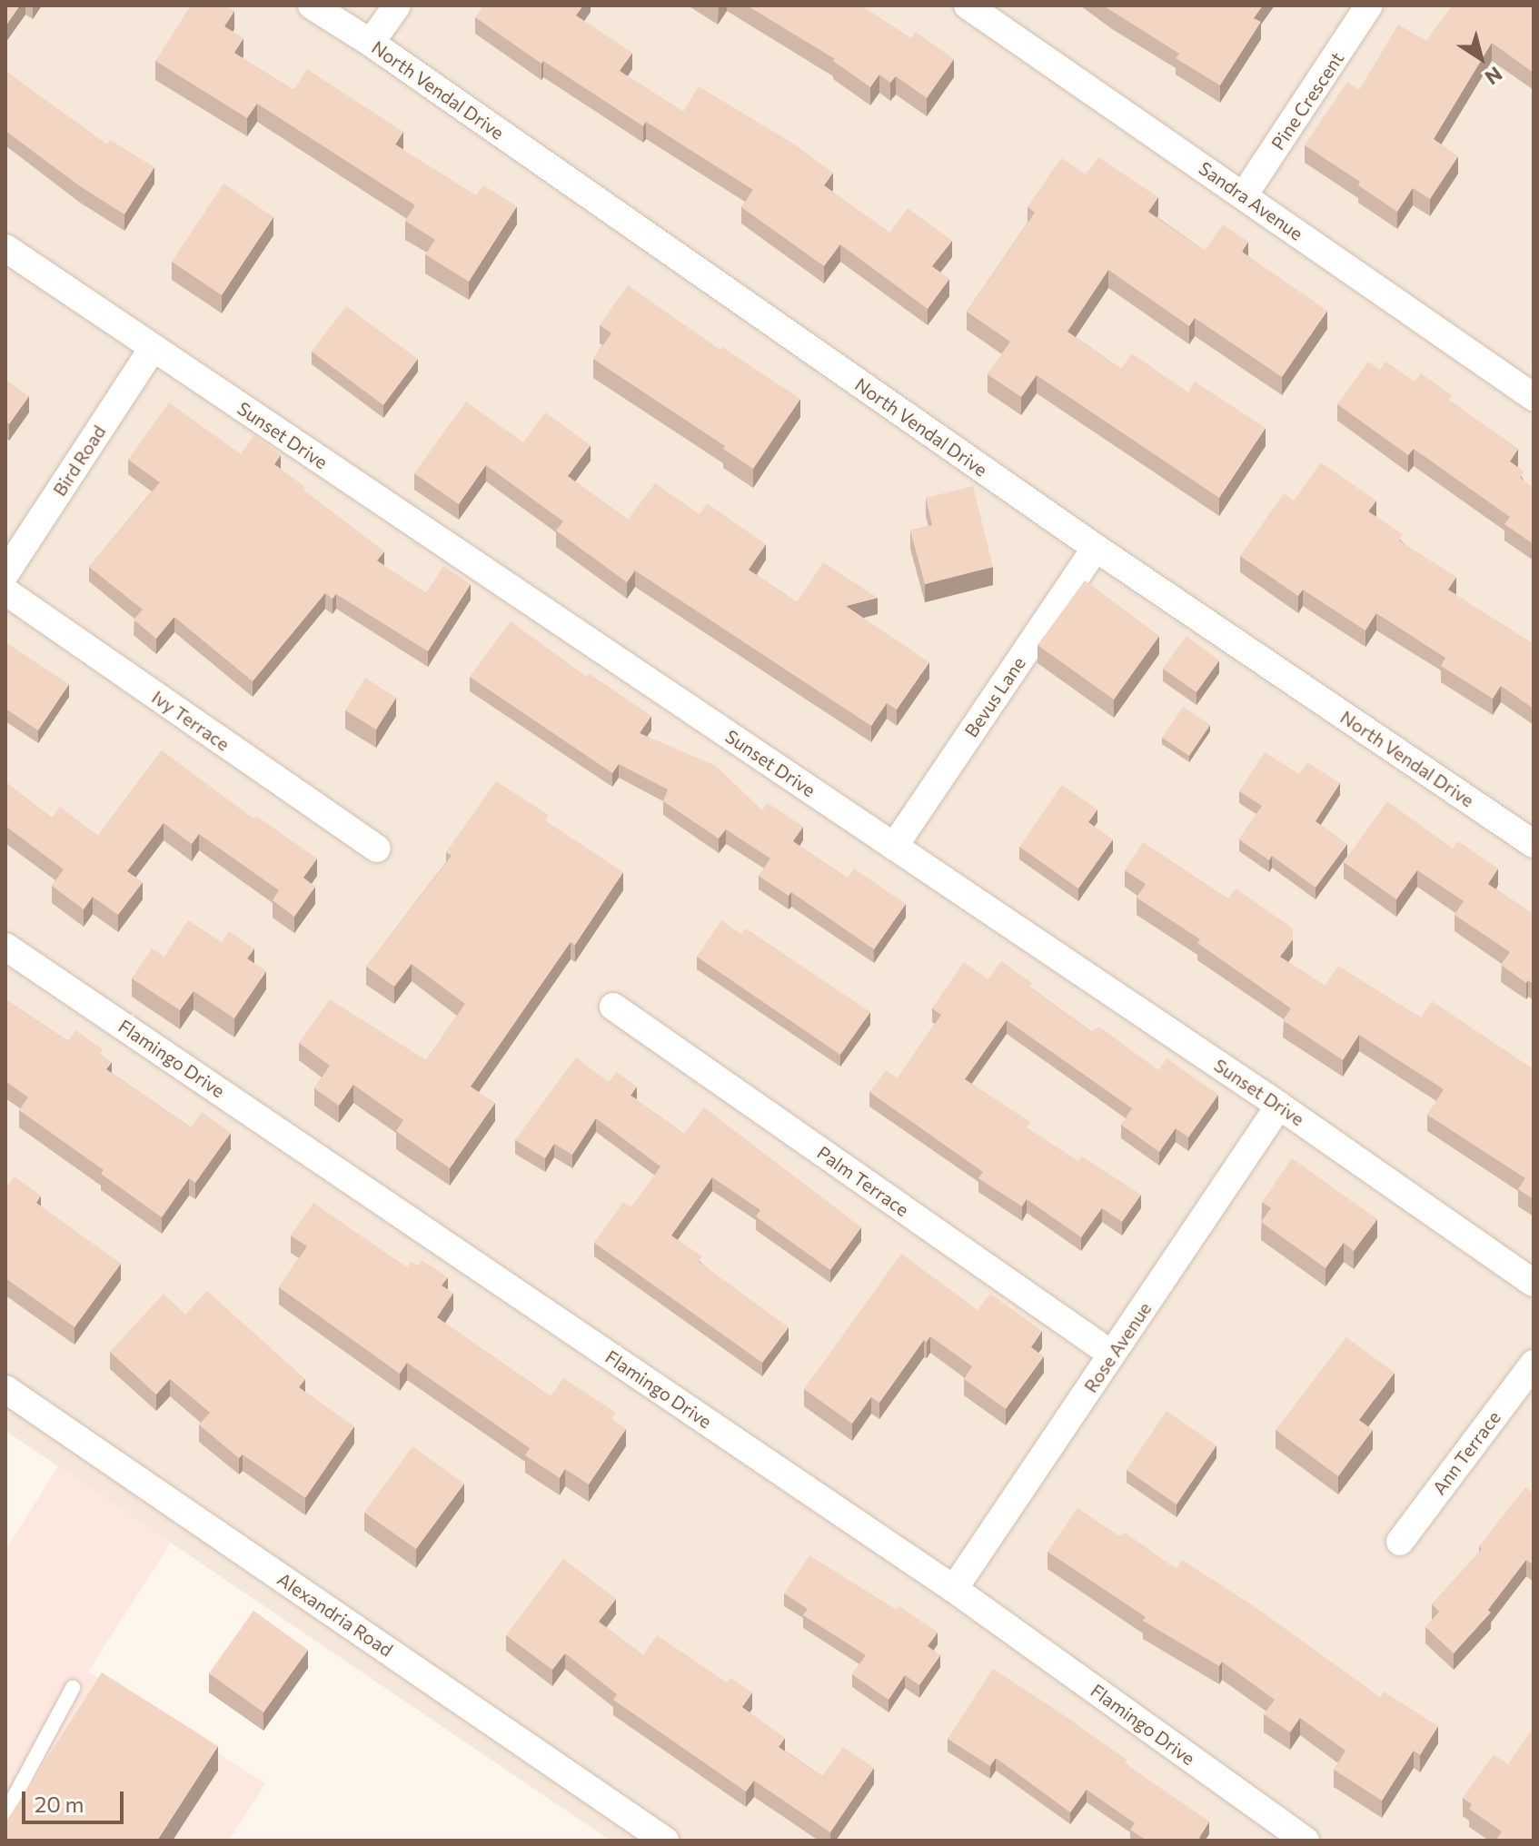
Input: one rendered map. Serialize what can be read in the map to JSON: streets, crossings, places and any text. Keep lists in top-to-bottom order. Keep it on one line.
{"streets":{"street":["North Vendal Drive","Pine Crescent","Sandra Avenue","Sunset Drive","Bird Road","Bevus Lane","Ivy Terrace","Flamingo Drive","Palm Terrace","Rose Avenue","Ann Terrace","Alexandria Road"]},"crossings":[["North Vendal Drive","Bevus Lane"],["Pine Crescent","Sandra Avenue"],["Sunset Drive","Bird Road"],["Sunset Drive","Bevus Lane"],["Sunset Drive","Rose Avenue"],["Flamingo Drive","Rose Avenue"],["Palm Terrace","Rose Avenue"]],"scale_bar":"20 m","north":"bottom right"}
